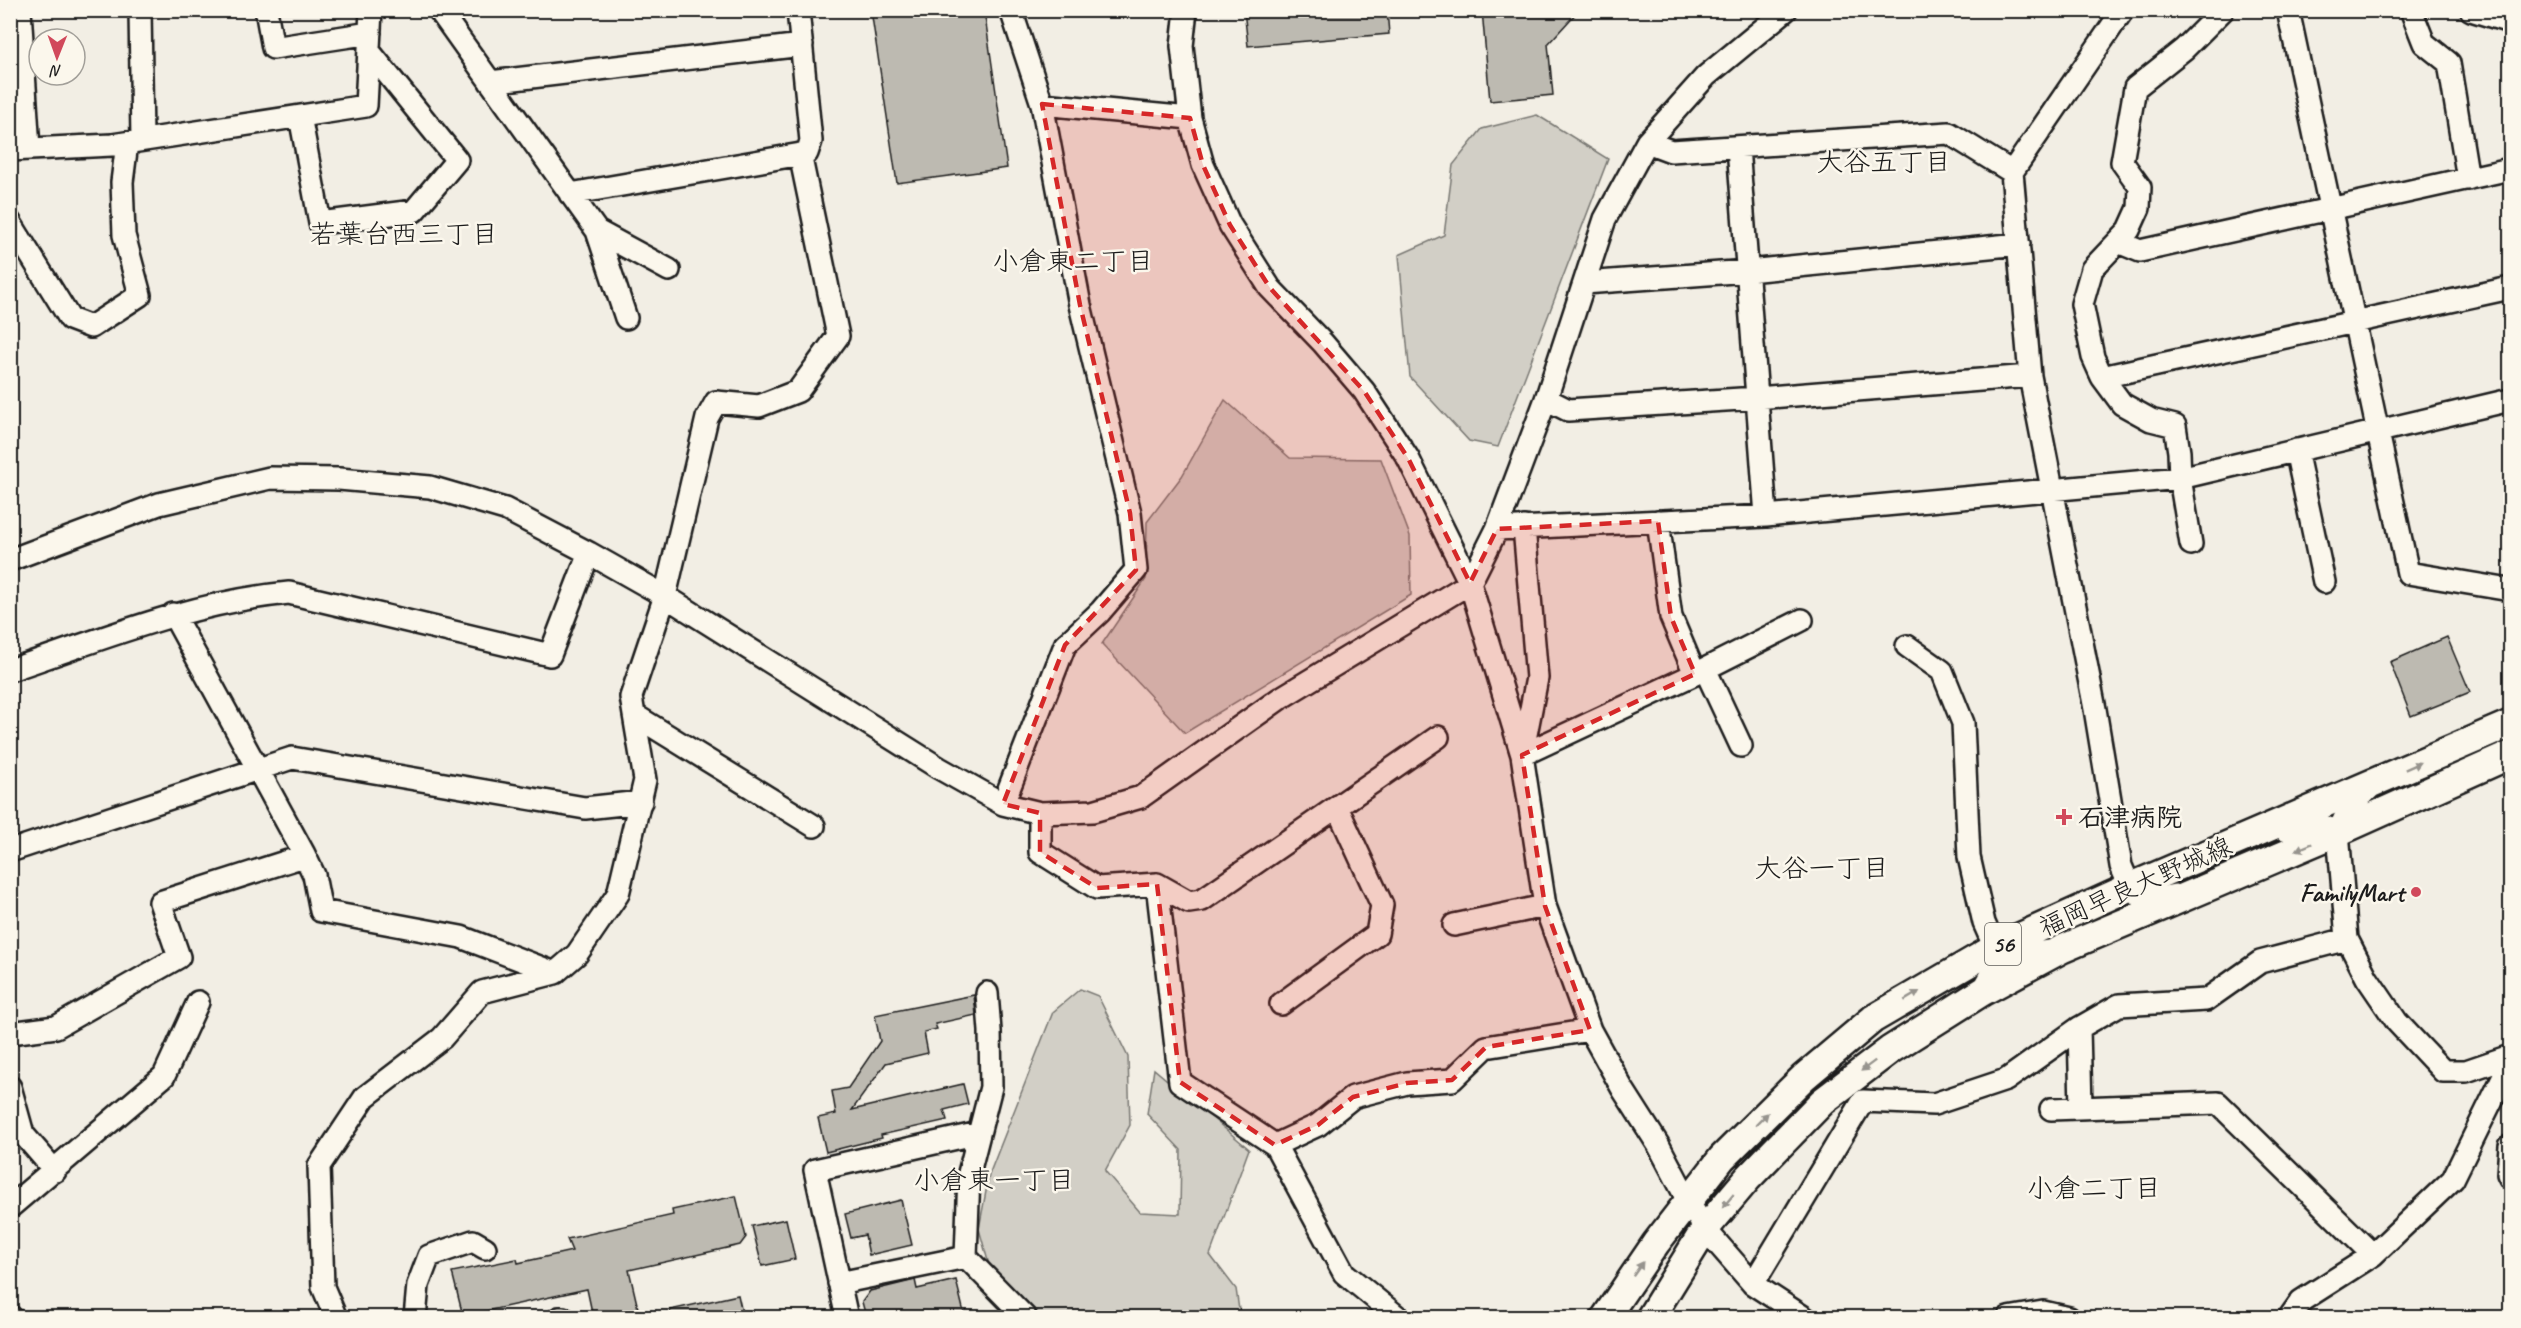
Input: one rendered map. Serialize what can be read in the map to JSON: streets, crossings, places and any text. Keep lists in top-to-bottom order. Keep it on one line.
{"streets":{"main road":["福岡早良大野城線","56"]},"districts":["大谷五丁目","若葉台西三丁目","小倉東二丁目","大谷一丁目","小倉東一丁目","小倉二丁目"],"places":{"health":["石津病院"],"other":["FamilyMart"]},"north":"bottom"}
